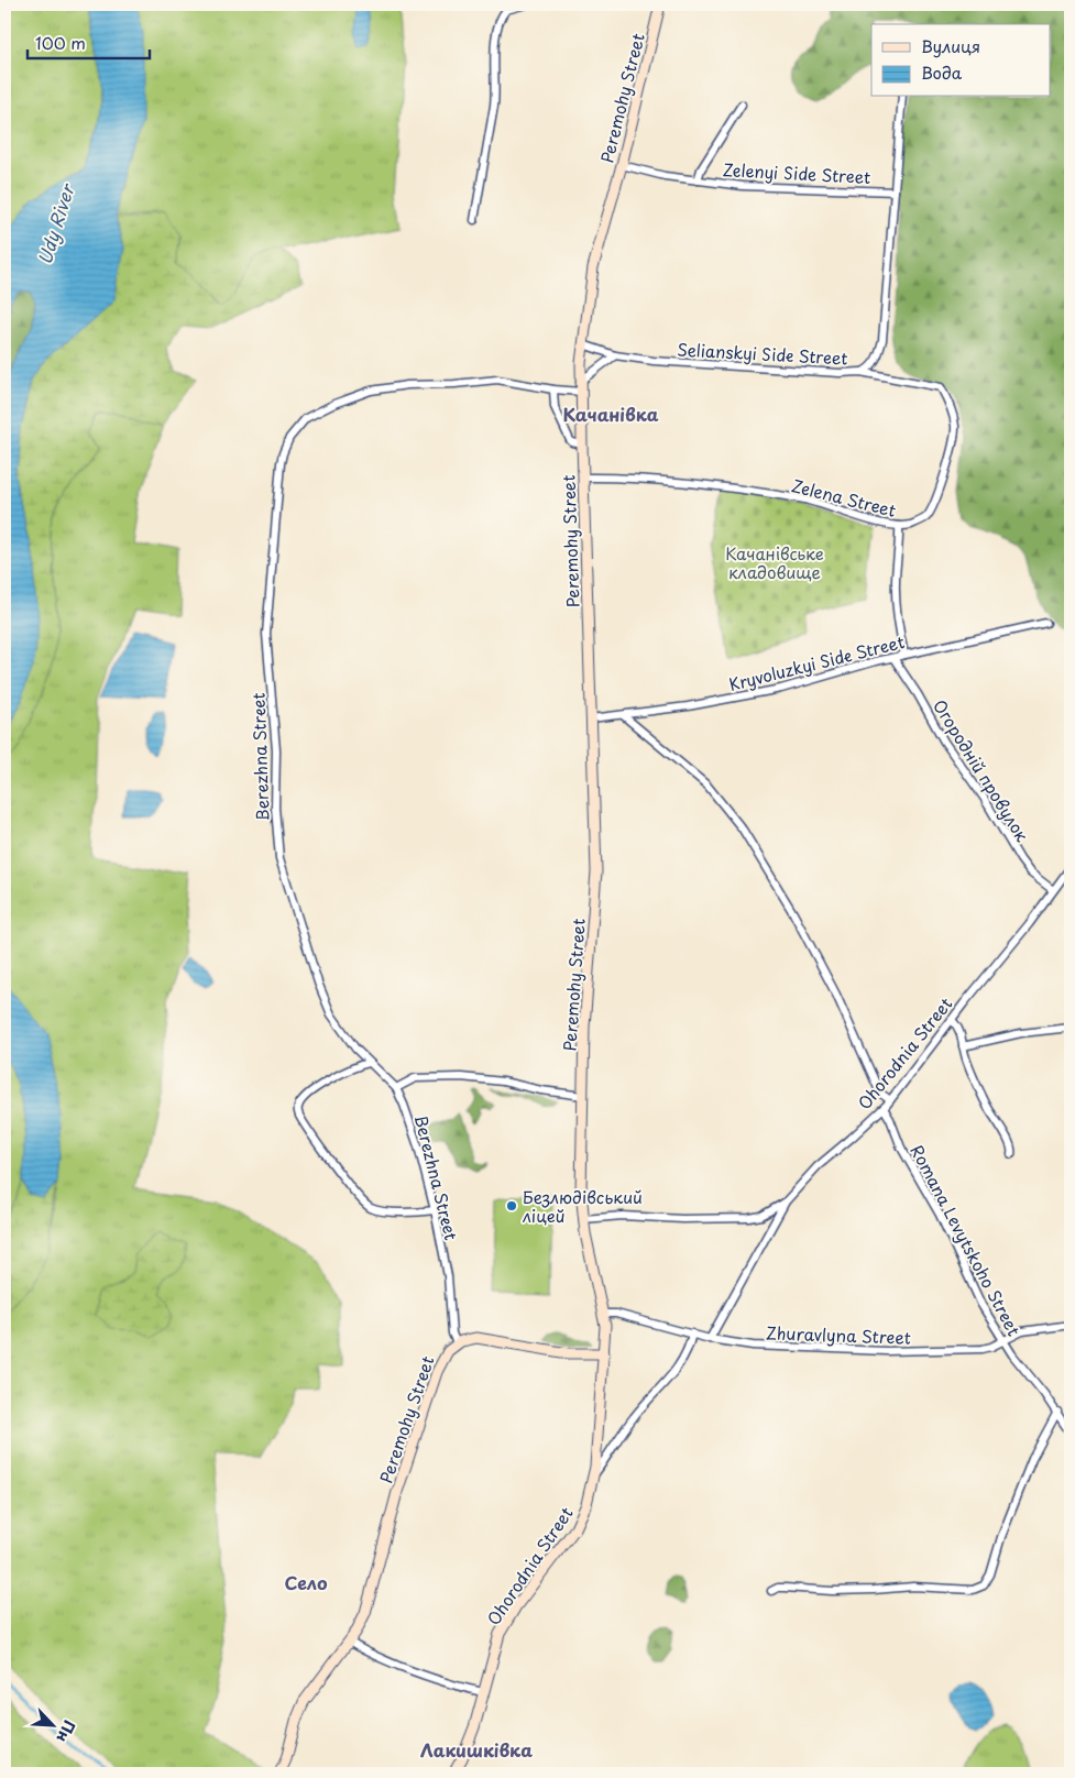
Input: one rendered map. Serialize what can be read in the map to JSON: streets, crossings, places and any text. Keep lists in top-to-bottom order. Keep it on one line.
{"streets":{"street":["Peremohy Street","Zelenyi Side Street","Selianskyi Side Street","Zelena Street","Kryvoluzkyi Side Street","Berezhna Street","Огородній провулок","Ohorodnia Street","Romana Levytskoho Street","Zhuravlyna Street"]},"crossings":[["Peremohy Street","Zelenyi Side Street"],["Peremohy Street","Selianskyi Side Street"],["Peremohy Street","Zelena Street"],["Peremohy Street","Kryvoluzkyi Side Street"],["Peremohy Street","Berezhna Street"],["Peremohy Street","Ohorodnia Street"],["Peremohy Street","Zhuravlyna Street"],["Selianskyi Side Street","Zelena Street"],["Kryvoluzkyi Side Street","Огородній провулок"],["Огородній провулок","Ohorodnia Street"],["Ohorodnia Street","Romana Levytskoho Street"],["Ohorodnia Street","Zhuravlyna Street"],["Romana Levytskoho Street","Zhuravlyna Street"]],"districts":["Качанівка","Село","Лакишківка"],"water":["Udy River"],"parks":["Качанівське кладовище"],"places":["Безлюдівський ліцей"],"legend":["Вулиця","Вода"],"scale_bar":"100 m","north":"bottom right"}
